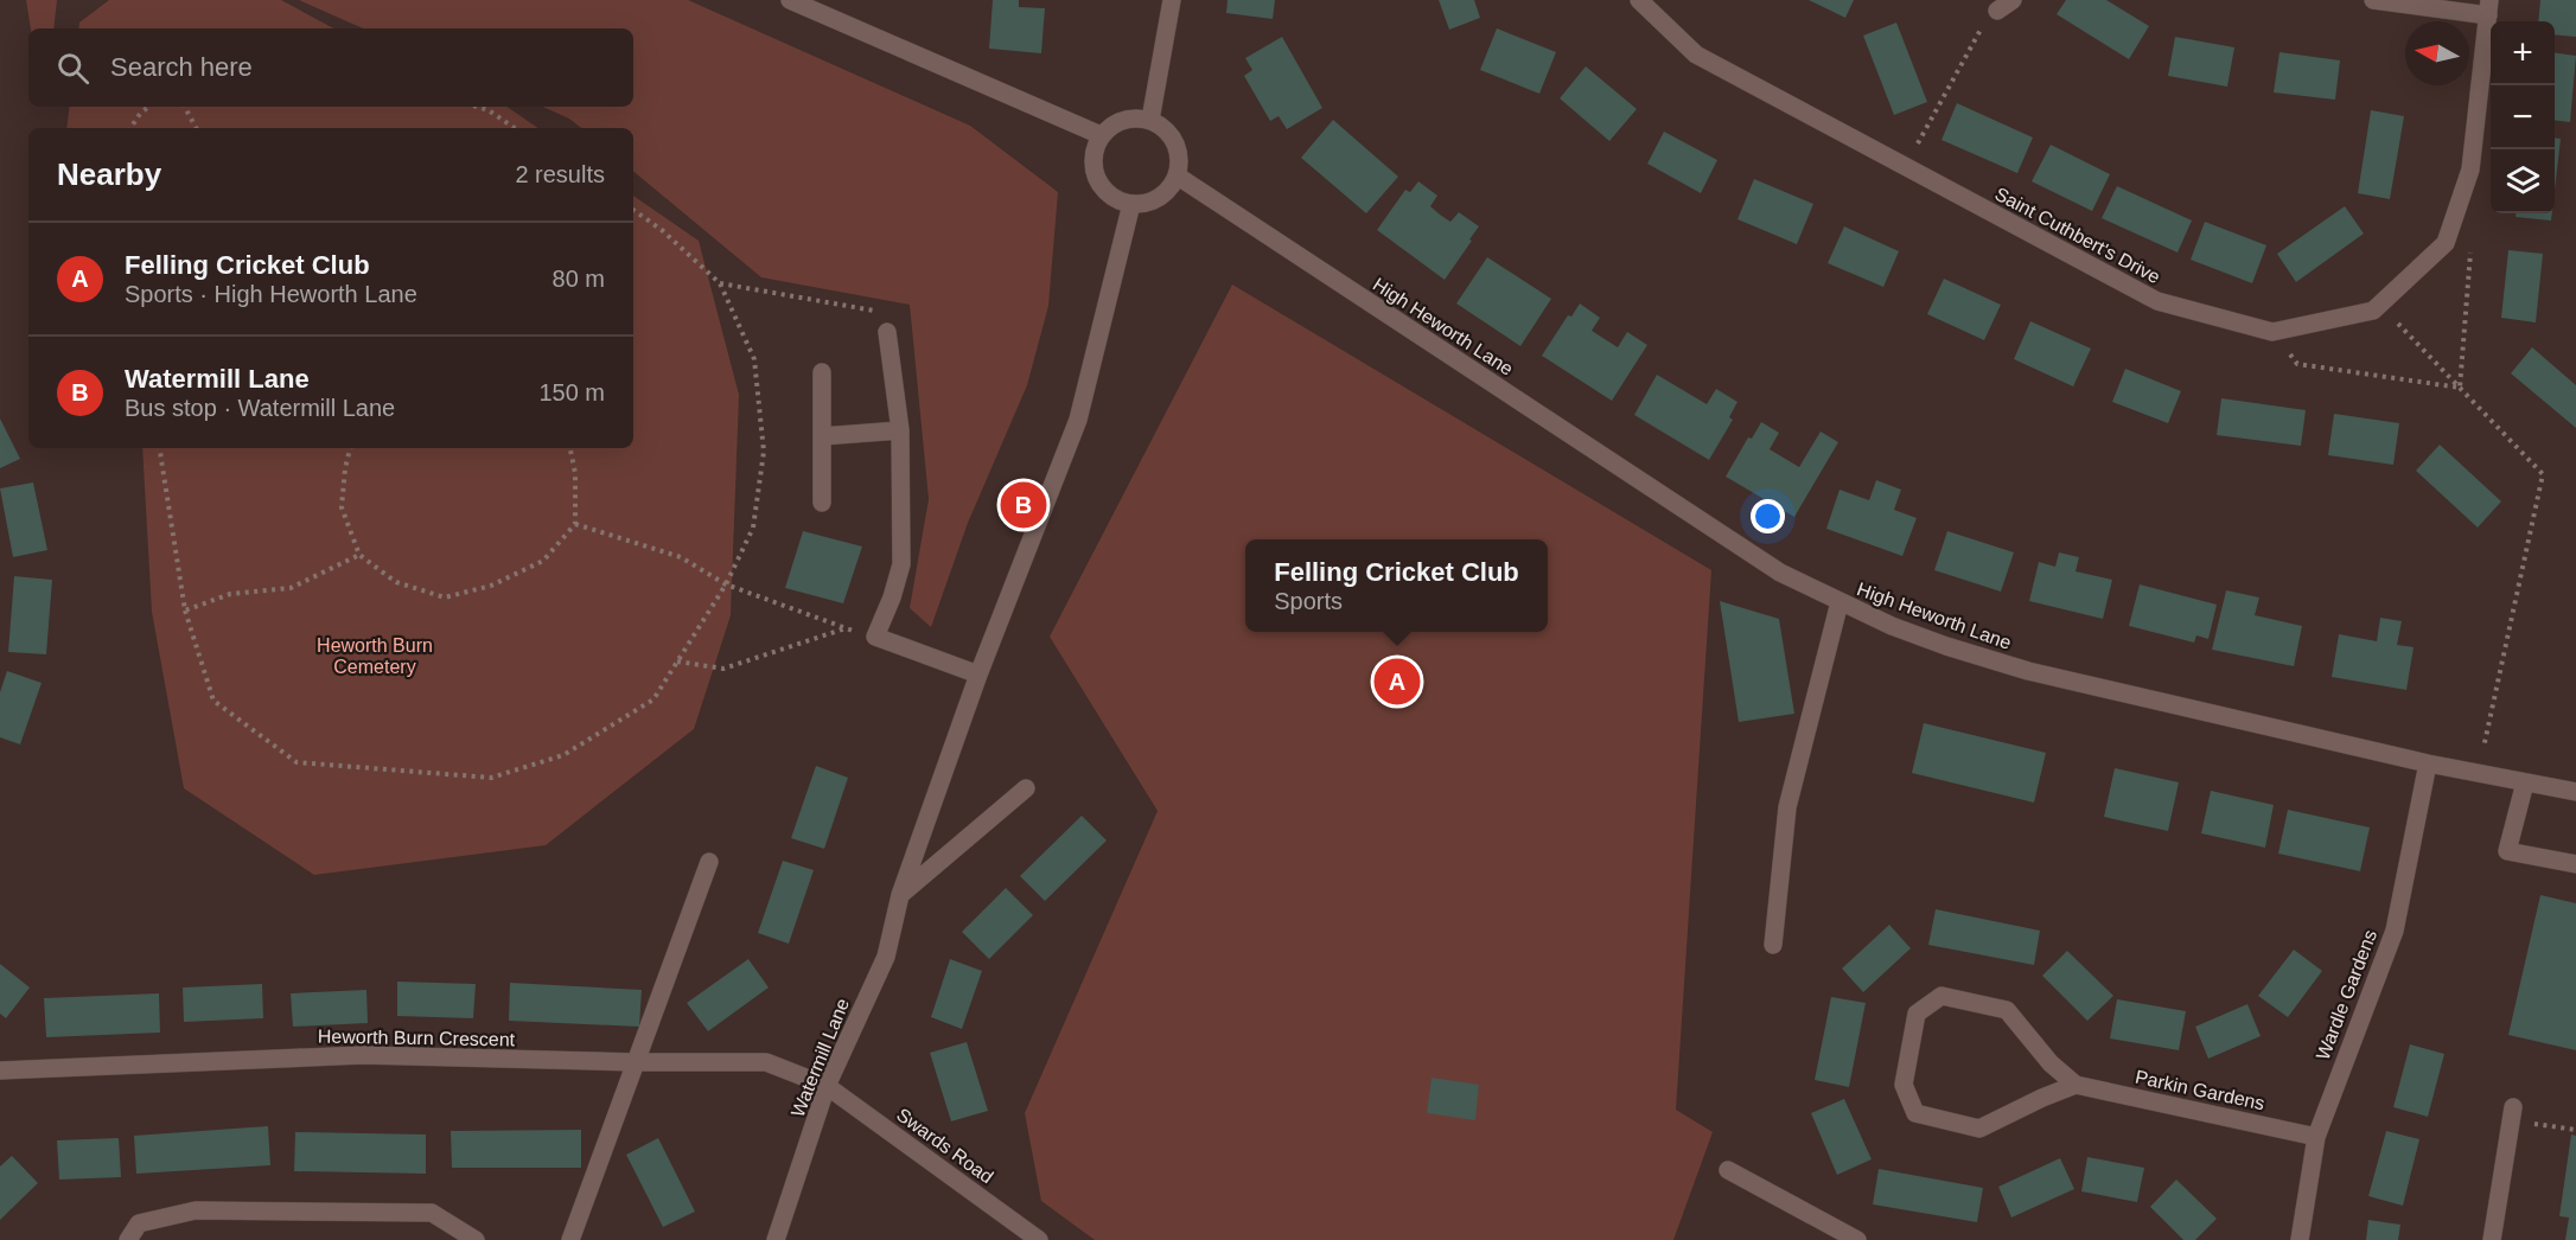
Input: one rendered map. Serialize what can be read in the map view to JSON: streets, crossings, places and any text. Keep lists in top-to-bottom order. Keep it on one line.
{"streets":{"street":["Saint Cuthbert's Drive","High Heworth Lane","Wardle Gardens","Heworth Burn Crescent","Watermill Lane","Parkin Gardens","Swards Road"]},"crossings":[["High Heworth Lane","Wardle Gardens"],["High Heworth Lane","Watermill Lane"],["Wardle Gardens","Parkin Gardens"],["Heworth Burn Crescent","Watermill Lane"],["Heworth Burn Crescent","Swards Road"],["Watermill Lane","Swards Road"]],"parks":["Heworth Burn Cemetery"],"north":"left","page":{"map_buttons":["+","−"],"search":"Search here","heading":["Nearby","2 results"],"list":[{"mark":"A","name":"Felling Cricket Club","note":"Sports · High Heworth Lane","value":"80 m"},{"mark":"B","name":"Watermill Lane","note":"Bus stop · Watermill Lane","value":"150 m"}],"pins":["B","A"],"popup":["Felling Cricket Club","Sports"]}}
